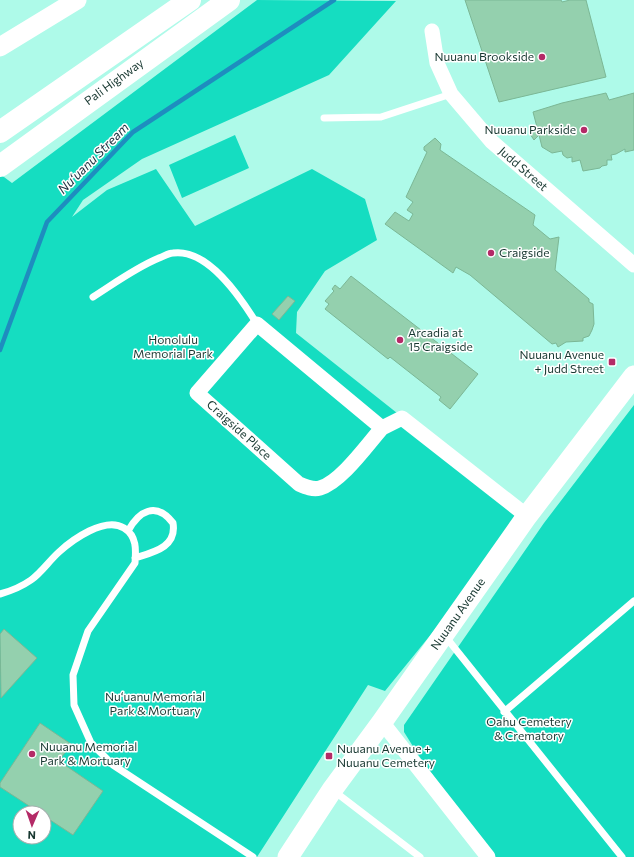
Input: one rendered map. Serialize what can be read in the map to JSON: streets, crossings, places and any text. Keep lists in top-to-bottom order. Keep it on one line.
{"streets":{"highway":["Pali Highway"],"main road":["Nuuanu Avenue"],"street":["Judd Street","Craigside Place"]},"crossings":[["Craigside Place","Nuuanu Avenue"]],"water":["Nuʻuanu Stream"],"parks":["Honolulu Memorial Park","Nuʻuanu Memorial Park & Mortuary","Oahu Cemetery & Crematory"],"places":{"other":["Nuuanu Brookside","Nuuanu Parkside","Craigside","Arcadia at 15 Craigside","Nuuanu Memorial Park & Mortuary"],"transit":["Nuuanu Avenue + Judd Street","Nuuanu Avenue + Nuuanu Cemetery"]},"north":"bottom"}
